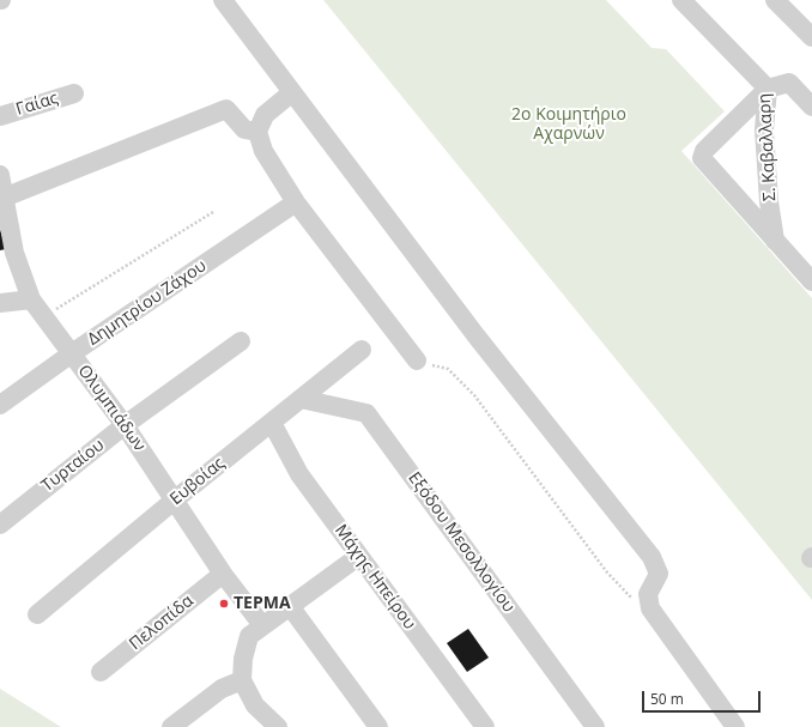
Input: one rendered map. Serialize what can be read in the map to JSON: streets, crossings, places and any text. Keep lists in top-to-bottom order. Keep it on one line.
{"streets":{"street":["Γαίας","Σ. Καβαλλαρη","Δημητρίου Ζάχου","Ολυμπιάδων","Τυρταίου","Ευβοίας","Εξόδου Μεσολλογίου","Μάχης Ηπείρου","Πελοπίδα"]},"crossings":[["Δημητρίου Ζάχου","Ολυμπιάδων"],["Ολυμπιάδων","Τυρταίου"],["Ολυμπιάδων","Ευβοίας"],["Ολυμπιάδων","Πελοπίδα"],["Ευβοίας","Εξόδου Μεσολλογίου"],["Ευβοίας","Μάχης Ηπείρου"]],"parks":["2ο Κοιμητήριο Αχαρνών"],"places":["ΤΕΡΜΑ"],"scale_bar":"50 m"}
